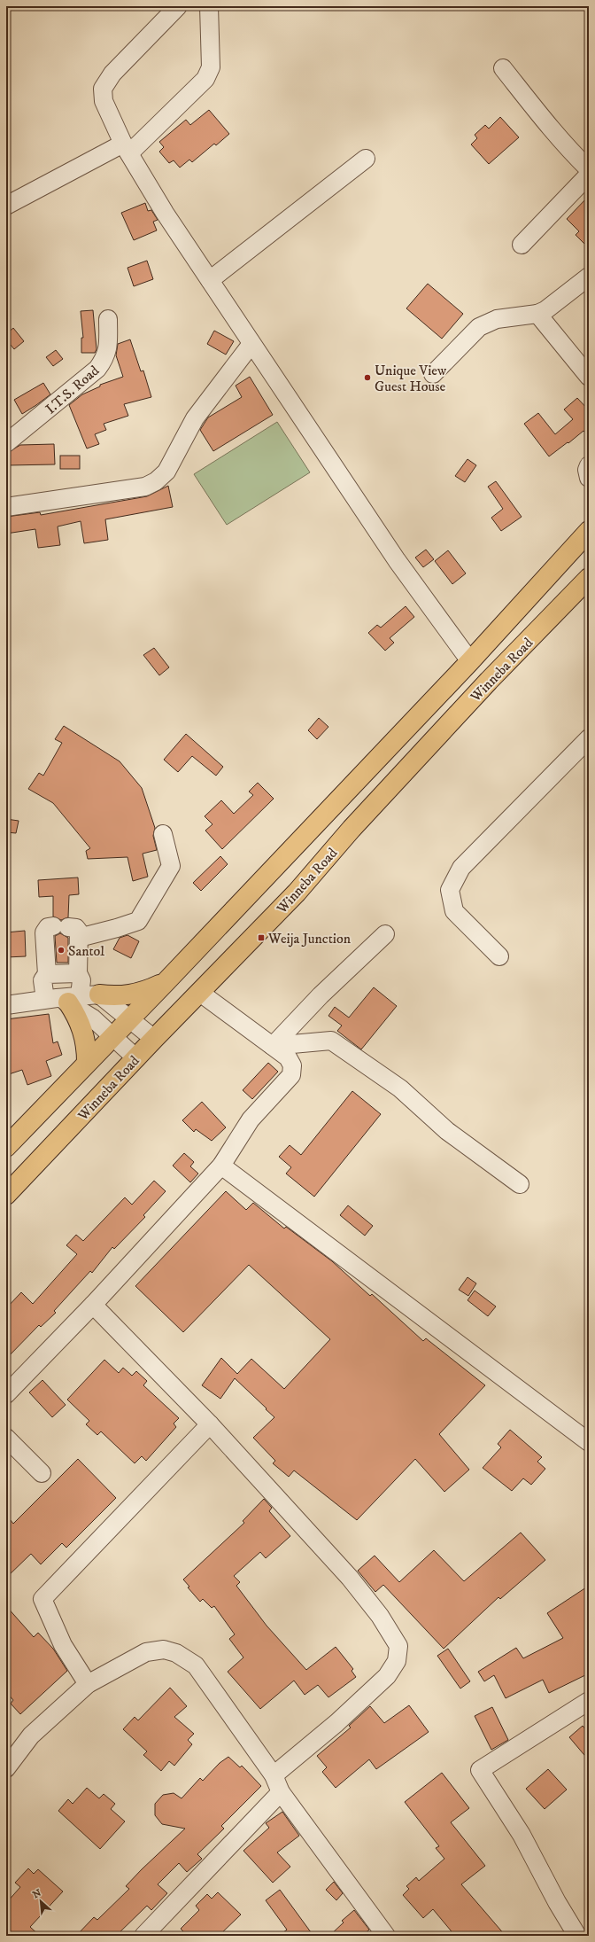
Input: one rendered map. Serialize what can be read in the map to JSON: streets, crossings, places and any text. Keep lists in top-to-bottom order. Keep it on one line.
{"streets":{"highway":["Winneba Road"],"street":["I.T.S. Road"]},"places":{"other":["Unique View Guest House","Santol"],"transit":["Weija Junction"]},"north":"top left"}
